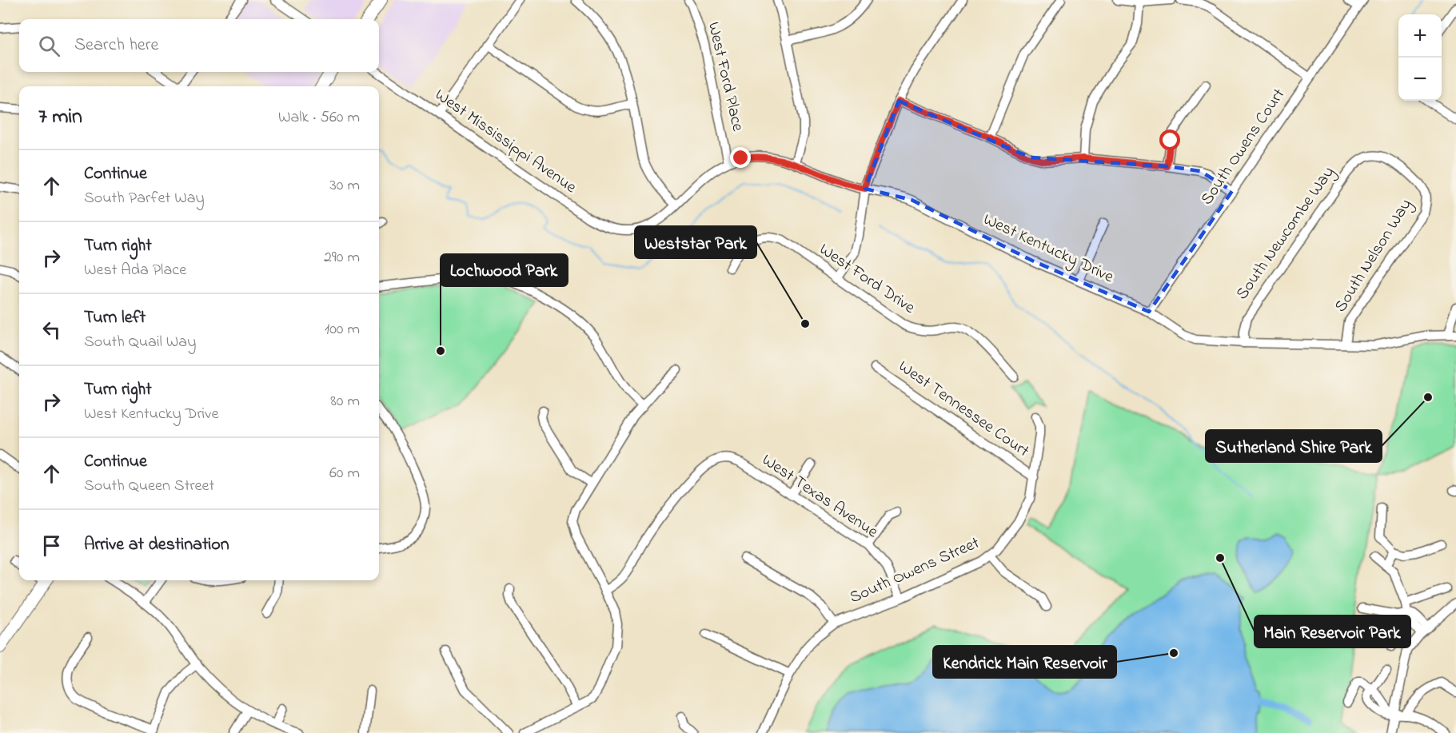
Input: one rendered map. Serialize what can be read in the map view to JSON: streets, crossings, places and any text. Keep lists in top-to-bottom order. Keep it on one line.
{"streets":{"street":["West Ford Place","West Mississippi Avenue","South Owens Court","South Newcombe Way","West Kentucky Drive","South Nelson Way","West Ford Drive","West Tennessee Court","West Texas Avenue","South Owens Street"]},"crossings":[["West Ford Place","West Kentucky Drive"],["West Mississippi Avenue","West Kentucky Drive"],["South Owens Court","West Kentucky Drive"],["South Newcombe Way","West Kentucky Drive"],["South Newcombe Way","South Nelson Way"],["West Kentucky Drive","South Nelson Way"],["West Tennessee Court","South Owens Street"],["West Texas Avenue","South Owens Street"]],"places":["Weststar Park","Lochwood Park","Sutherland Shire Park","Main Reservoir Park","Kendrick Main Reservoir"],"page":{"map_buttons":["+","−"],"search":"Search here","heading":["7 min","Walk · 560 m"],"list":[["Continue","South Parfet Way","30 m"],["Turn right","West Ada Place","290 m"],["Turn left","South Quail Way","100 m"],["Turn right","West Kentucky Drive","80 m"],["Continue","South Queen Street","60 m"],"Arrive at destination"]}}
